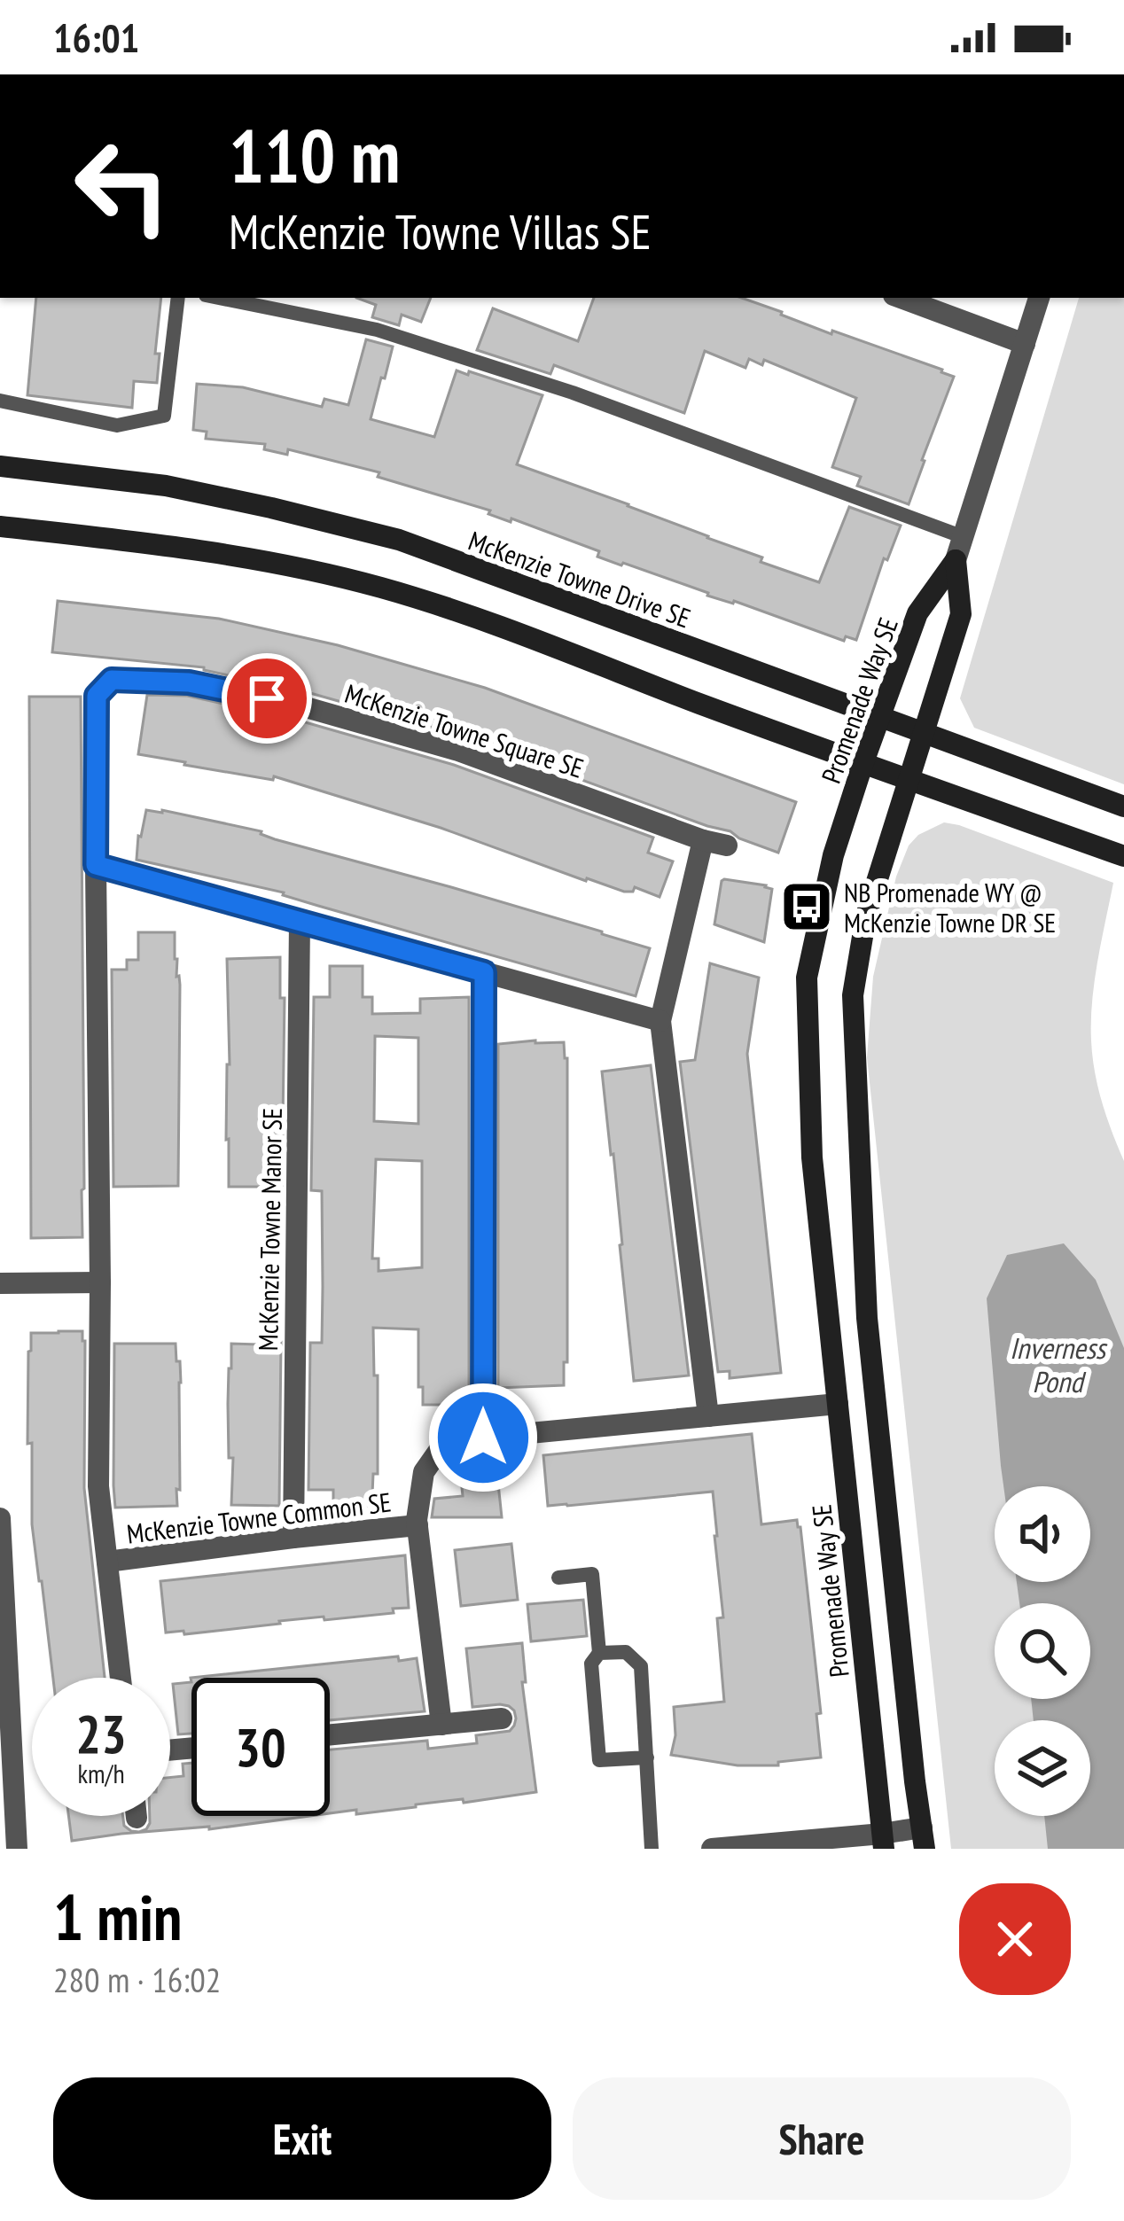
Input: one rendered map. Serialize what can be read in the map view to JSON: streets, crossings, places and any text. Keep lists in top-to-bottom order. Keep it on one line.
{"streets":{"street":["McKenzie Towne Drive SE","Promenade Way SE","McKenzie Towne Square SE","McKenzie Towne Manor SE","McKenzie Towne Common SE"]},"crossings":[["McKenzie Towne Drive SE","Promenade Way SE"],["McKenzie Towne Square SE","McKenzie Towne Common SE"],["McKenzie Towne Manor SE","McKenzie Towne Common SE"]],"water":["Inverness Pond"],"places":{"bus stop":["NB Promenade WY @ McKenzie Towne DR SE"]},"page":{"status":"16:01","turn":["110 m","McKenzie Towne Villas SE"],"speed":"23 km/h","limit":"30","heading":["1 min","280 m · 16:02"],"buttons":["Exit","Share"]}}
